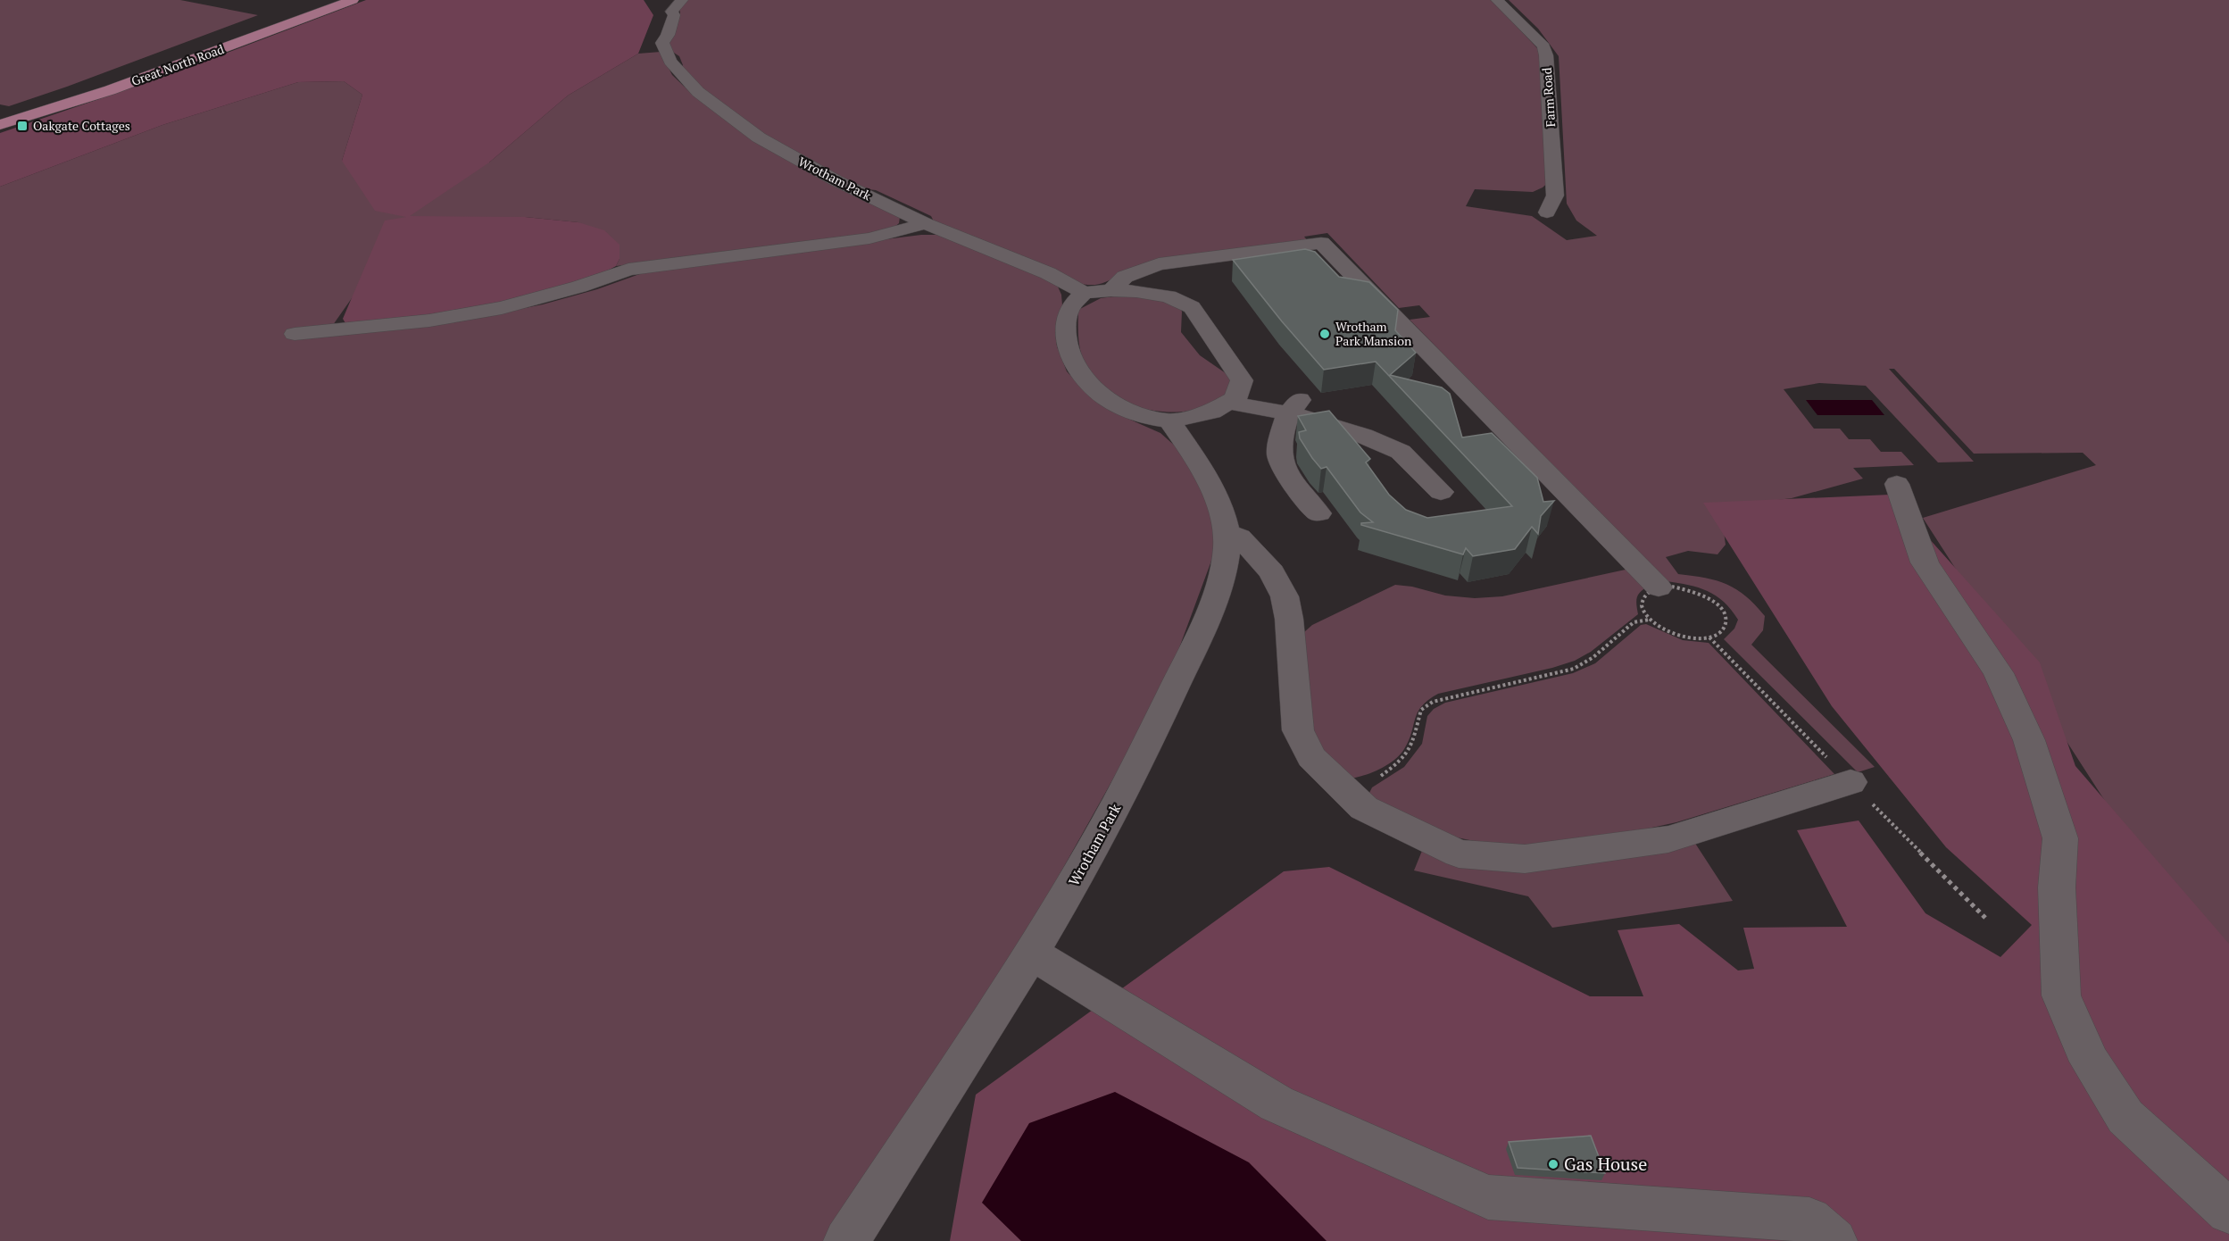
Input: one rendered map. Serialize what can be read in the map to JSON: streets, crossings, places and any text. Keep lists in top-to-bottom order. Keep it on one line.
{"streets":{"main road":["Great North Road"],"lane":["Farm Road","Wrotham Park"]},"places":{"transit":["Oakgate Cottages"],"other":["Wrotham Park Mansion","Gas House"]}}
